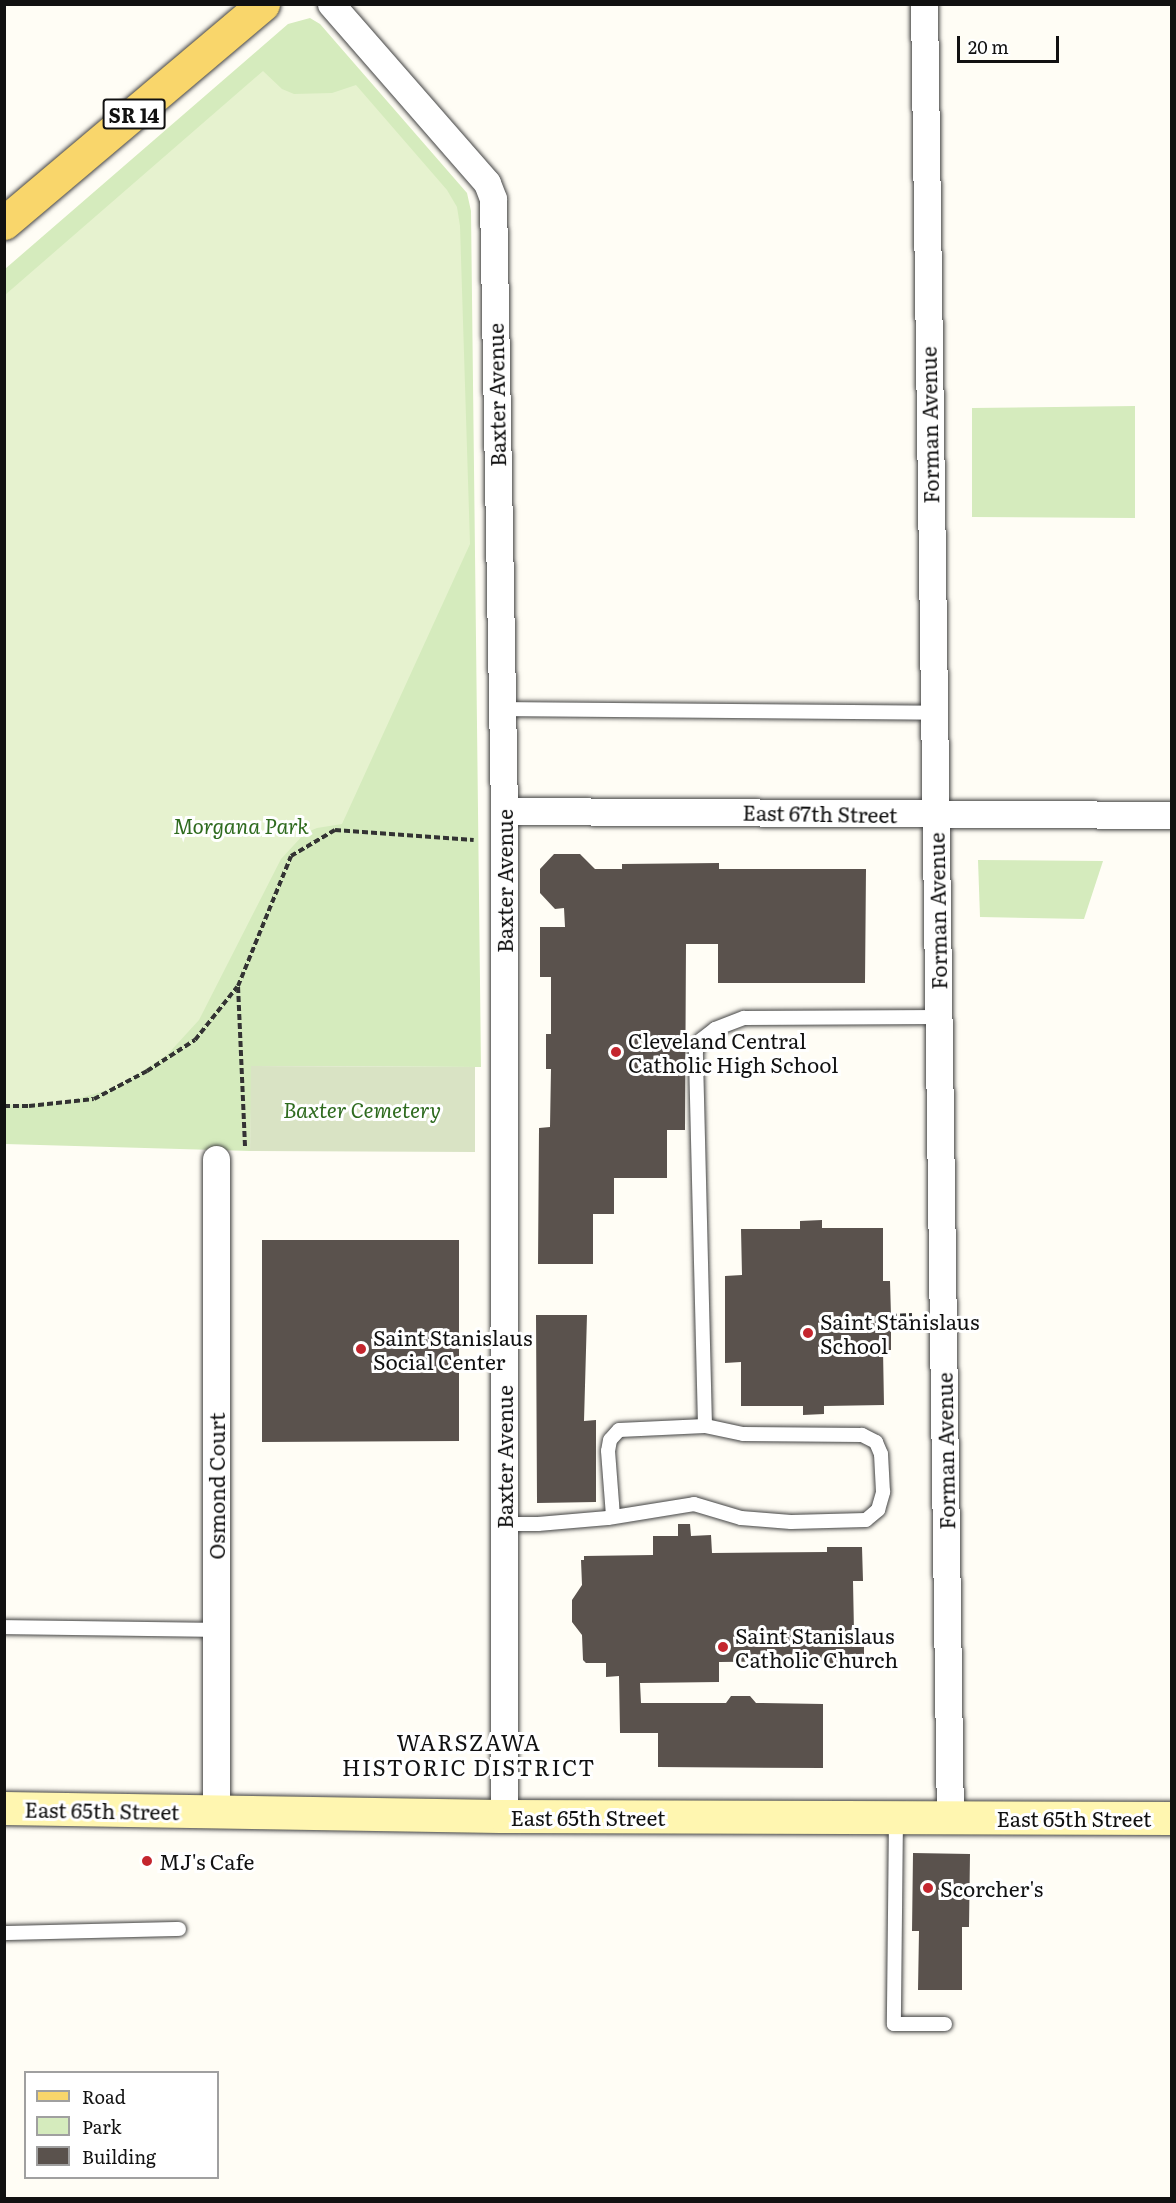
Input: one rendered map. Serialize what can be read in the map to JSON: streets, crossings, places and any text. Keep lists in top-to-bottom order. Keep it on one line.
{"streets":{"main road":["SR 14"],"street":["Baxter Avenue","Forman Avenue","East 67th Street","Osmond Court","East 65th Street"]},"crossings":[["Baxter Avenue","East 67th Street"],["Baxter Avenue","East 65th Street"],["Forman Avenue","East 67th Street"],["Forman Avenue","East 65th Street"],["Osmond Court","East 65th Street"]],"districts":["WARSZAWA HISTORIC DISTRICT"],"parks":["Morgana Park","Baxter Cemetery"],"places":["Cleveland Central Catholic High School","Saint Stanislaus School","Saint Stanislaus Social Center","Saint Stanislaus Catholic Church","MJ's Cafe","Scorcher's"],"legend":["Road","Park","Building"],"scale_bar":"20 m"}
